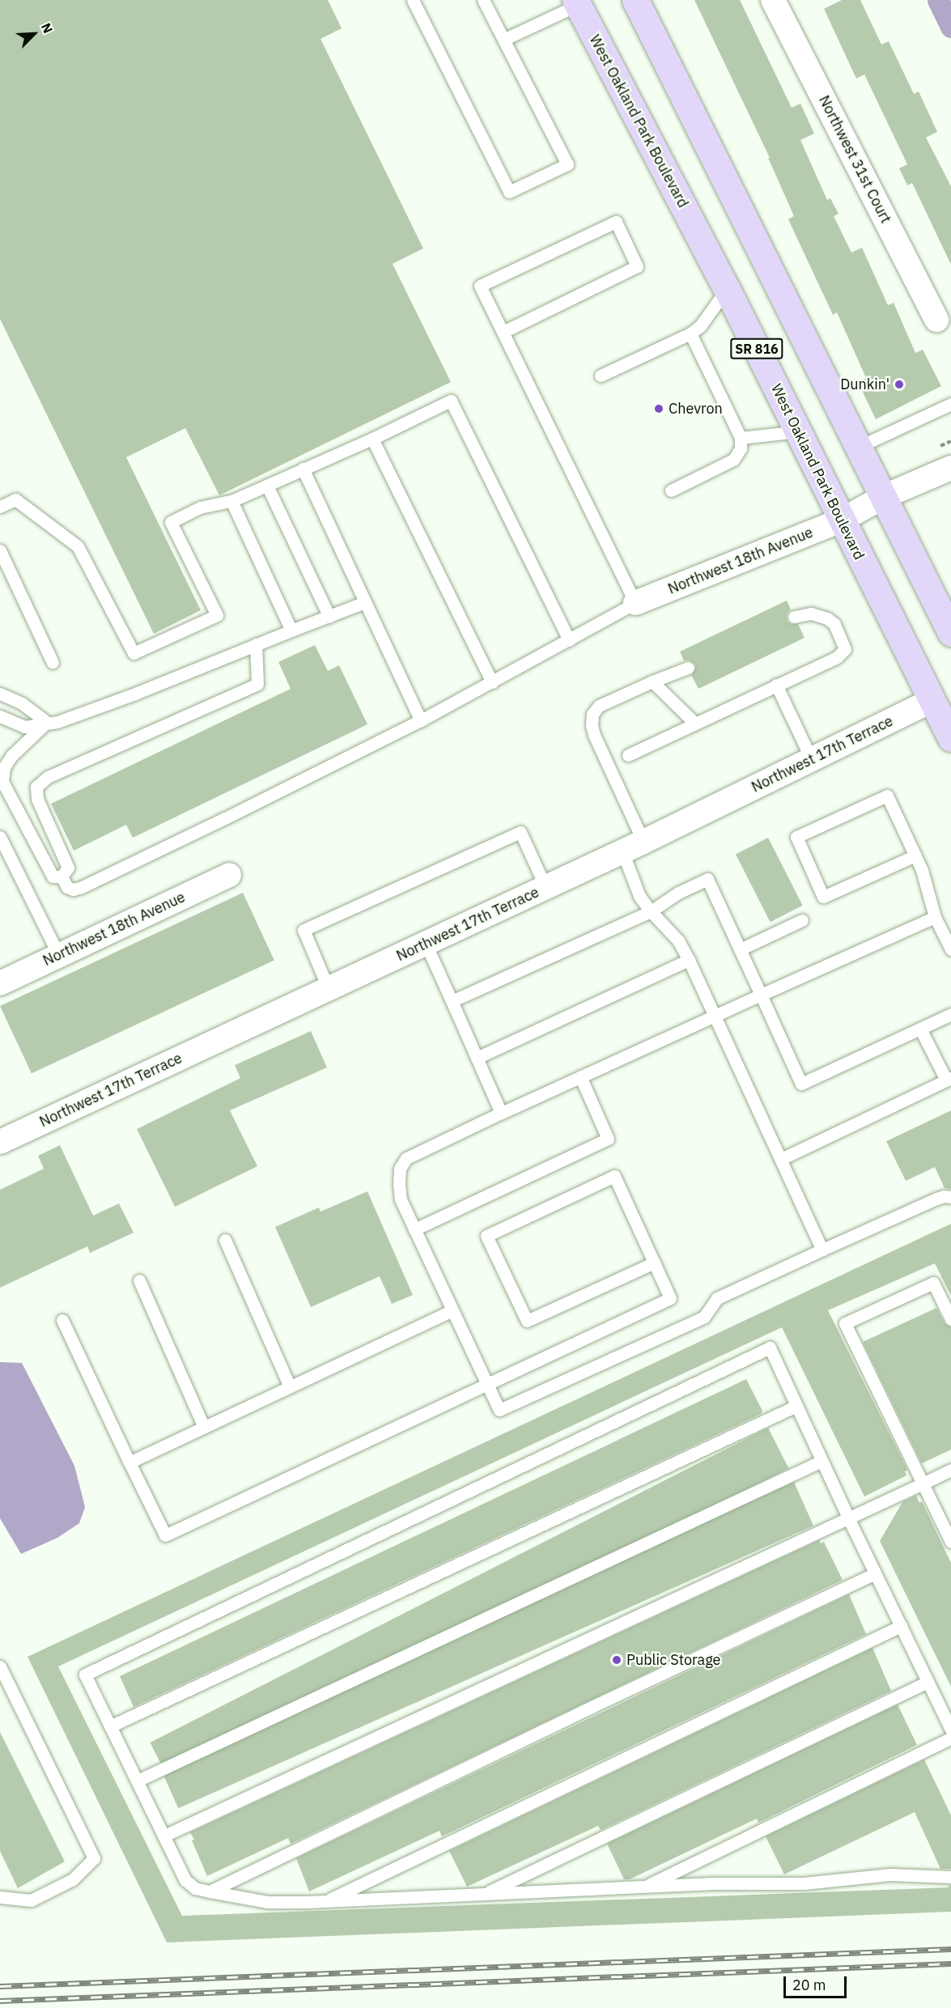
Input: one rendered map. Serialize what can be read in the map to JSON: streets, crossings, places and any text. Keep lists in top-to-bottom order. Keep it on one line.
{"streets":{"main road":["West Oakland Park Boulevard","SR 816"],"street":["Northwest 31st Court","Northwest 18th Avenue","Northwest 17th Terrace"]},"crossings":[["West Oakland Park Boulevard","Northwest 18th Avenue"],["West Oakland Park Boulevard","Northwest 17th Terrace"],["SR 816","Northwest 18th Avenue"]],"places":["Dunkin'","Chevron","Public Storage"],"scale_bar":"20 m","north":"top right"}
